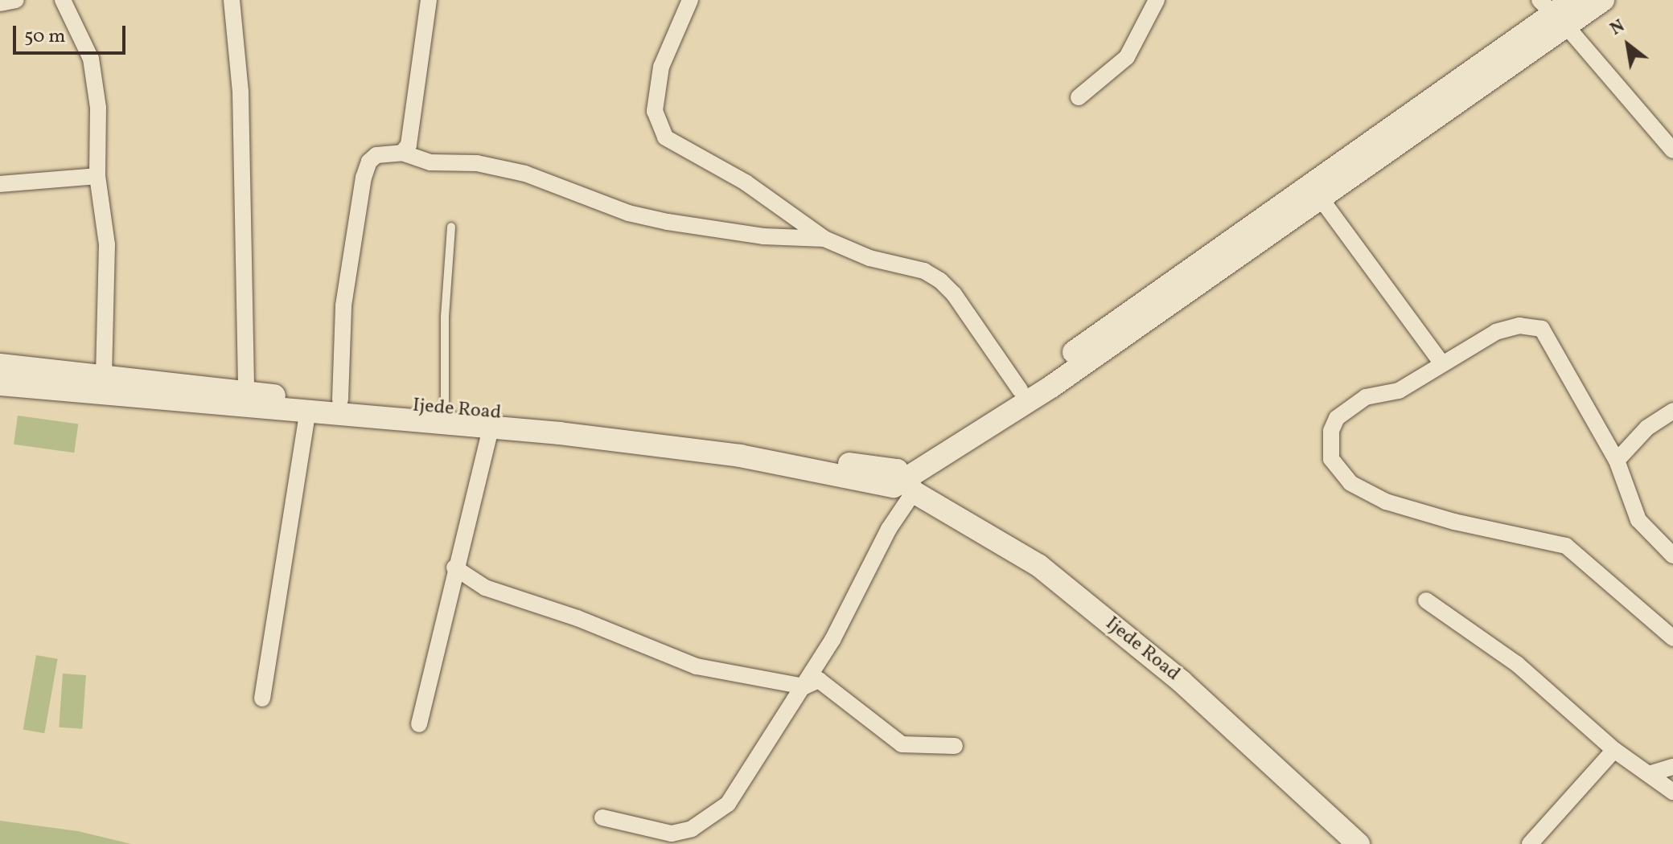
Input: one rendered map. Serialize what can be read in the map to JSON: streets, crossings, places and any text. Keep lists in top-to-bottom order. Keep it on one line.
{"streets":{"main road":["Ijede Road"]},"scale_bar":"50 m","north":"top left"}
